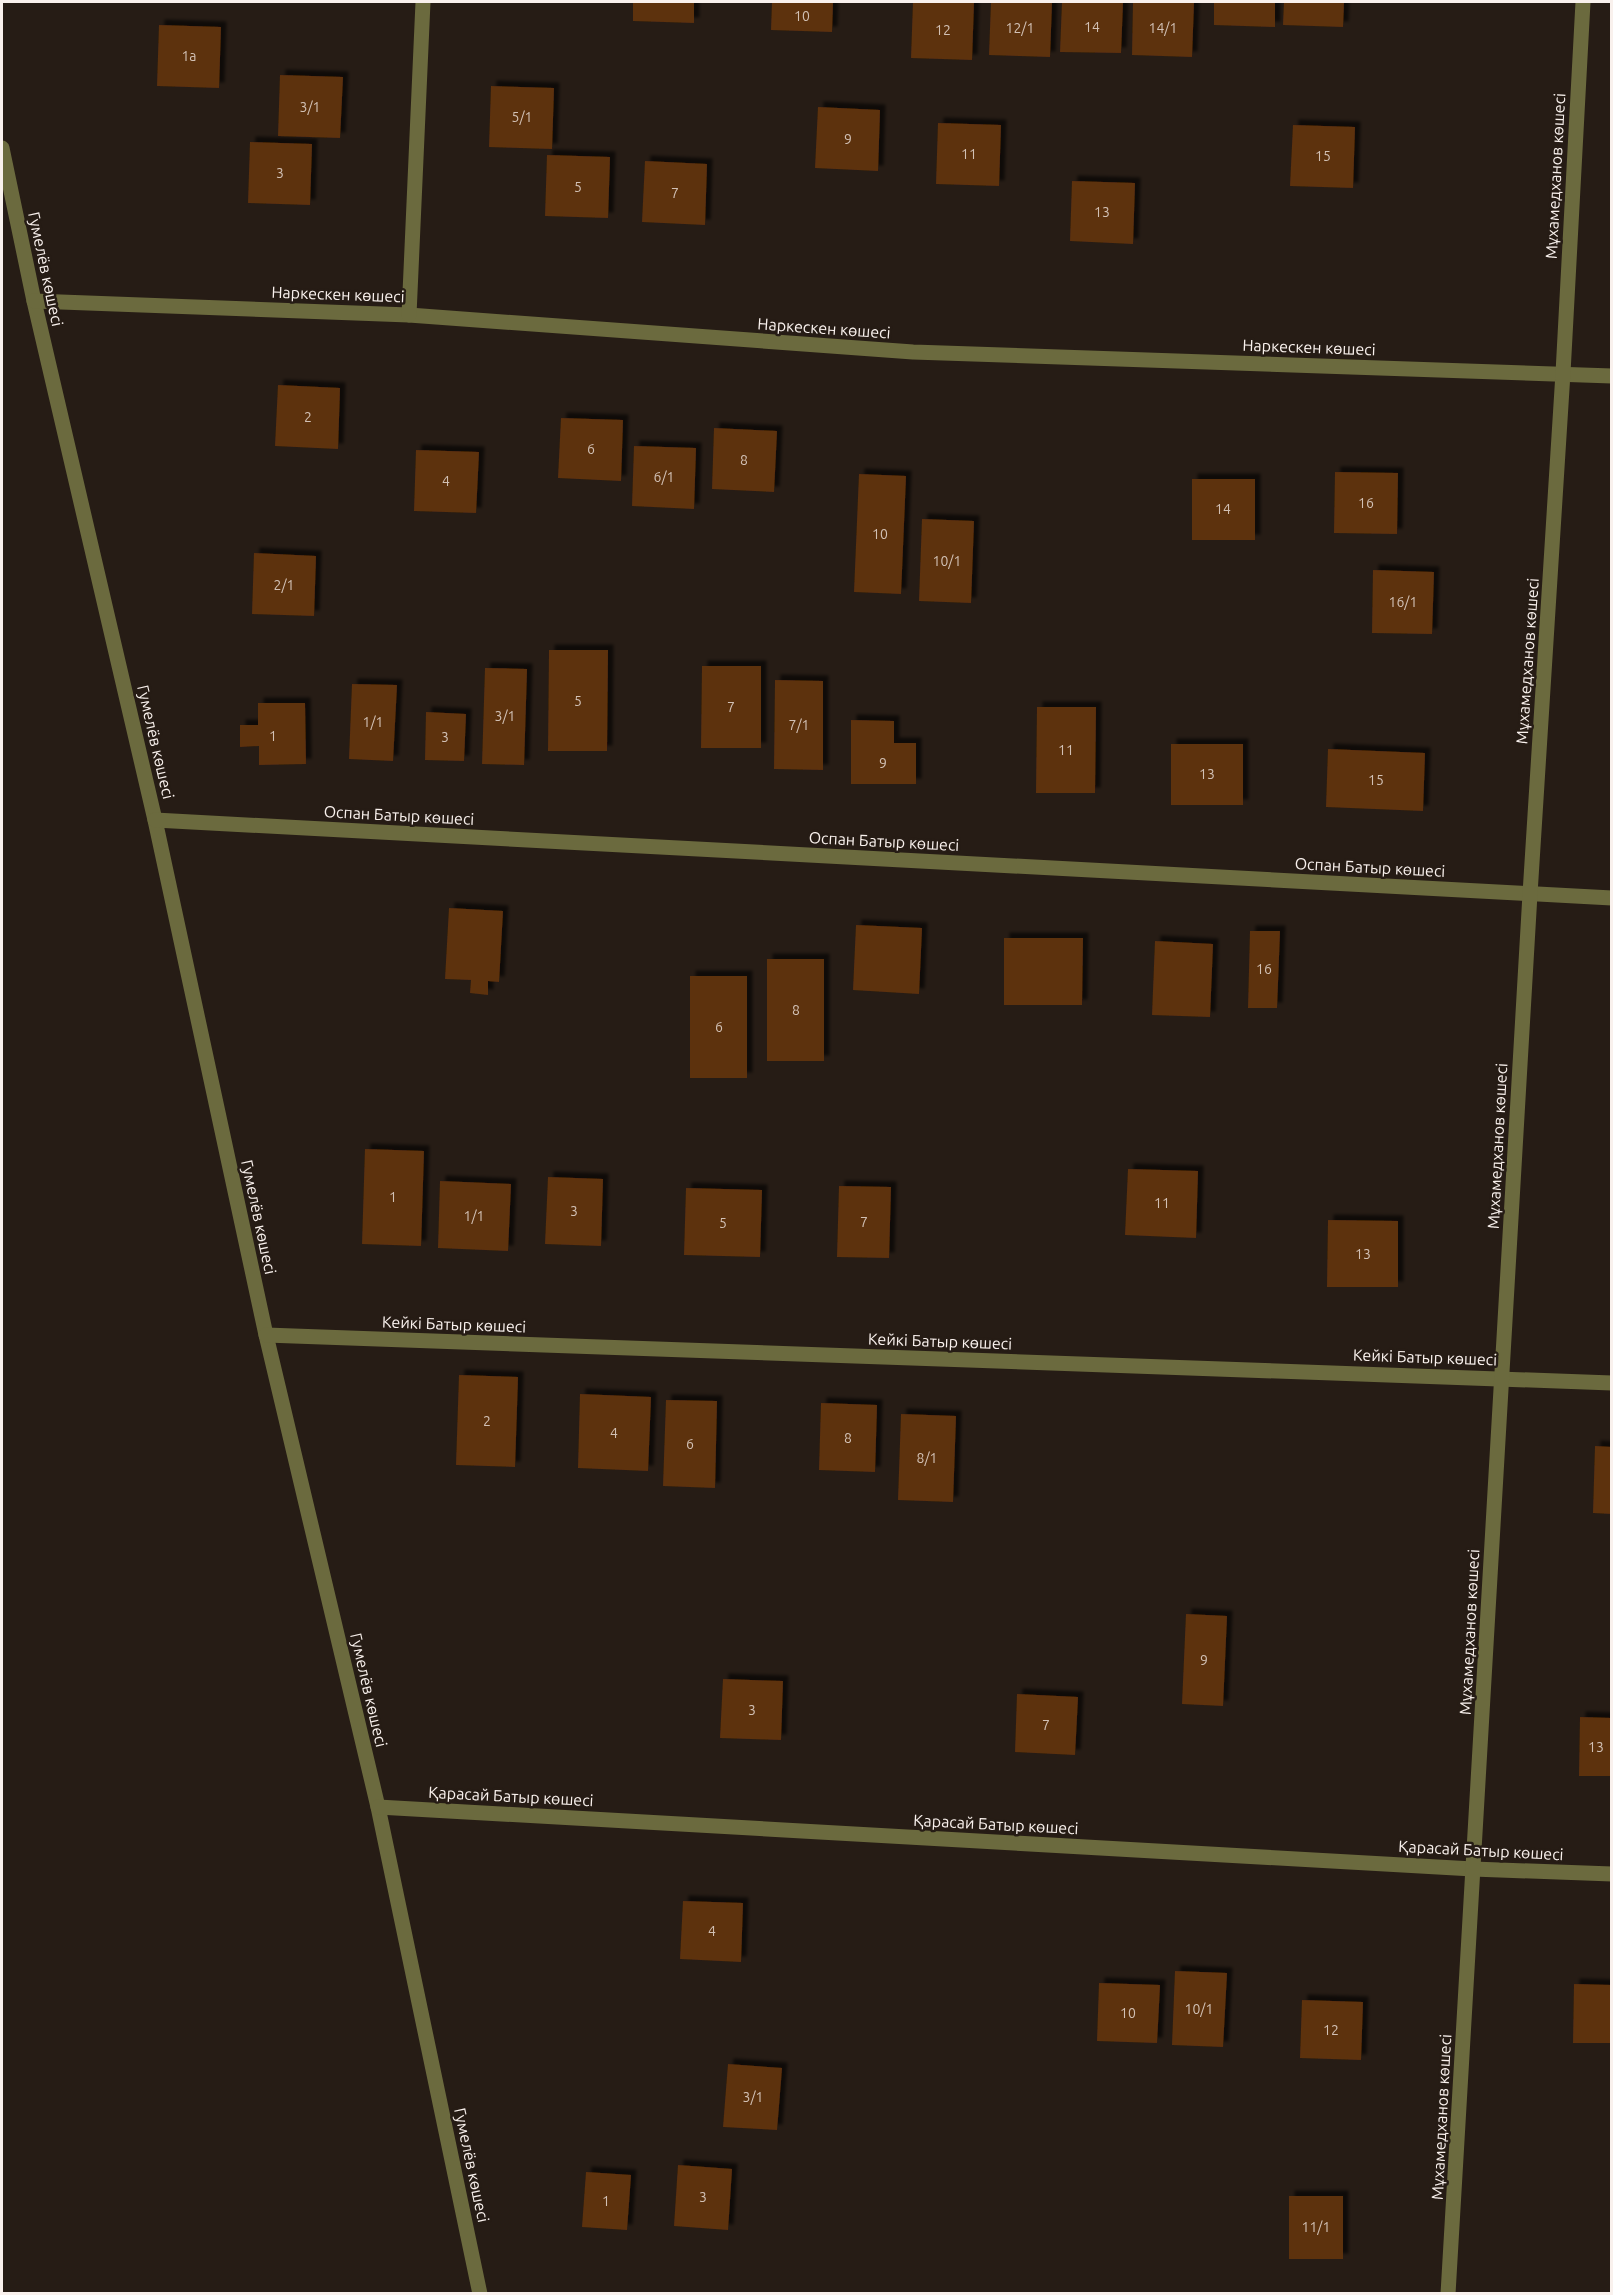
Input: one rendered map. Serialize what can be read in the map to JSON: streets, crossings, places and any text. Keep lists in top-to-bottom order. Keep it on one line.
{"streets":{"street":["Мұхамедханов көшесі","Гумелёв көшесі","Наркескен көшесі","Оспан Батыр көшесі","Кейкі Батыр көшесі","Қарасай Батыр көшесі"]},"crossings":[["Мұхамедханов көшесі","Наркескен көшесі"],["Мұхамедханов көшесі","Оспан Батыр көшесі"],["Мұхамедханов көшесі","Кейкі Батыр көшесі"],["Мұхамедханов көшесі","Қарасай Батыр көшесі"],["Гумелёв көшесі","Наркескен көшесі"],["Гумелёв көшесі","Оспан Батыр көшесі"],["Гумелёв көшесі","Кейкі Батыр көшесі"],["Гумелёв көшесі","Қарасай Батыр көшесі"]],"house_numbers":["10","14","12/1","14/1","12","1а","3/1","5/1","9","11","15","3","5","7","13","2","6","8","6/1","4","16","14","10","10/1","2/1","16/1","5","7","3/1","1/1","7/1","1","3","11","9","13","15","16","8","6","1","11","3","1/1","7","5","13","2","4","8","6","8/1","9","3","7","13","4","10/1","10","12","3/1","3","1","11/1"]}
